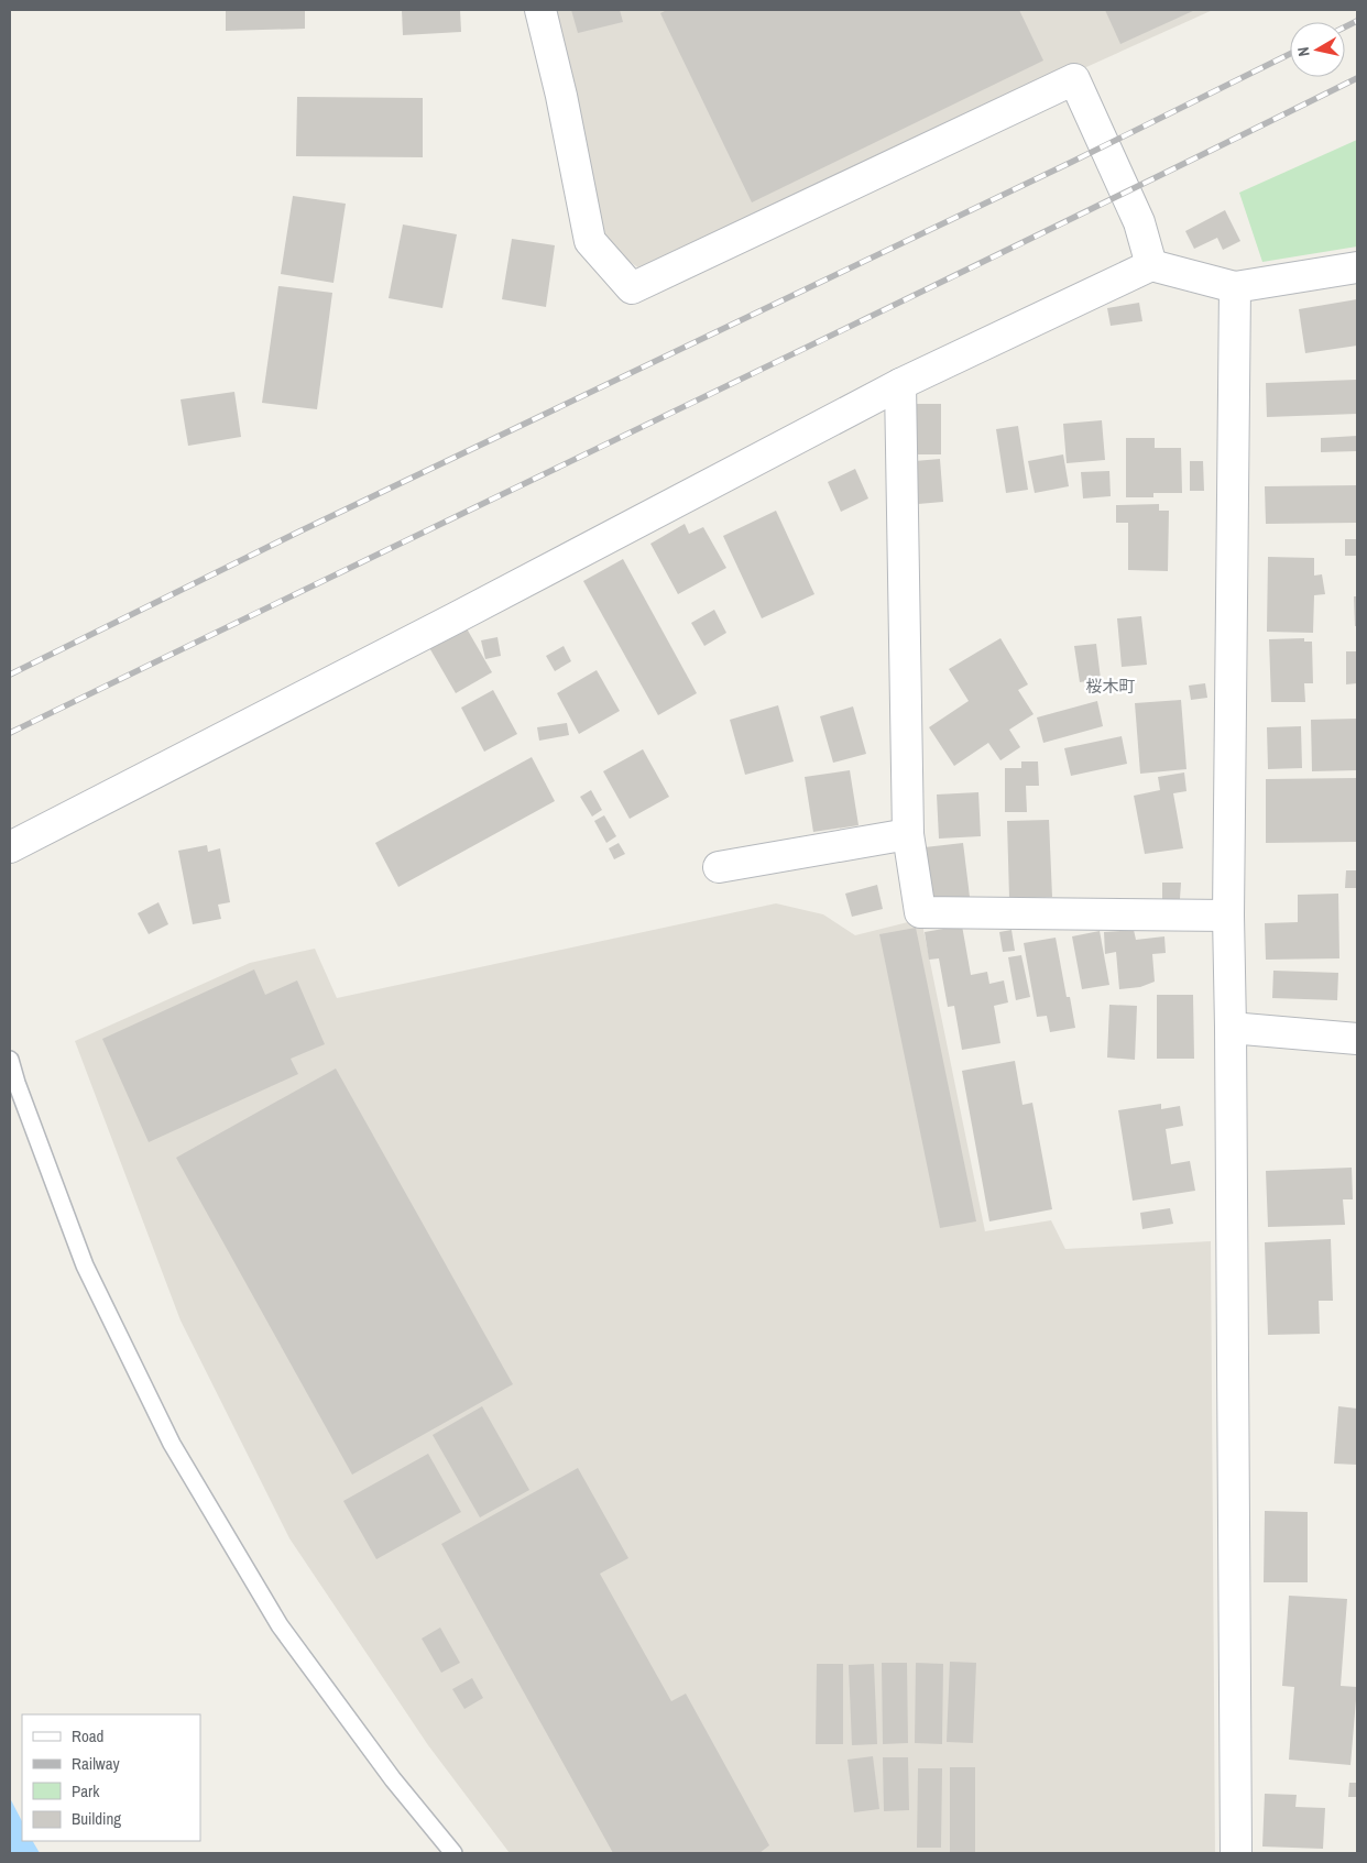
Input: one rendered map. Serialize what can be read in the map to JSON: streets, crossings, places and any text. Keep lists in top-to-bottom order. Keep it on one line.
{"districts":["桜木町"],"legend":["Road","Railway","Park","Building"],"north":"left"}
